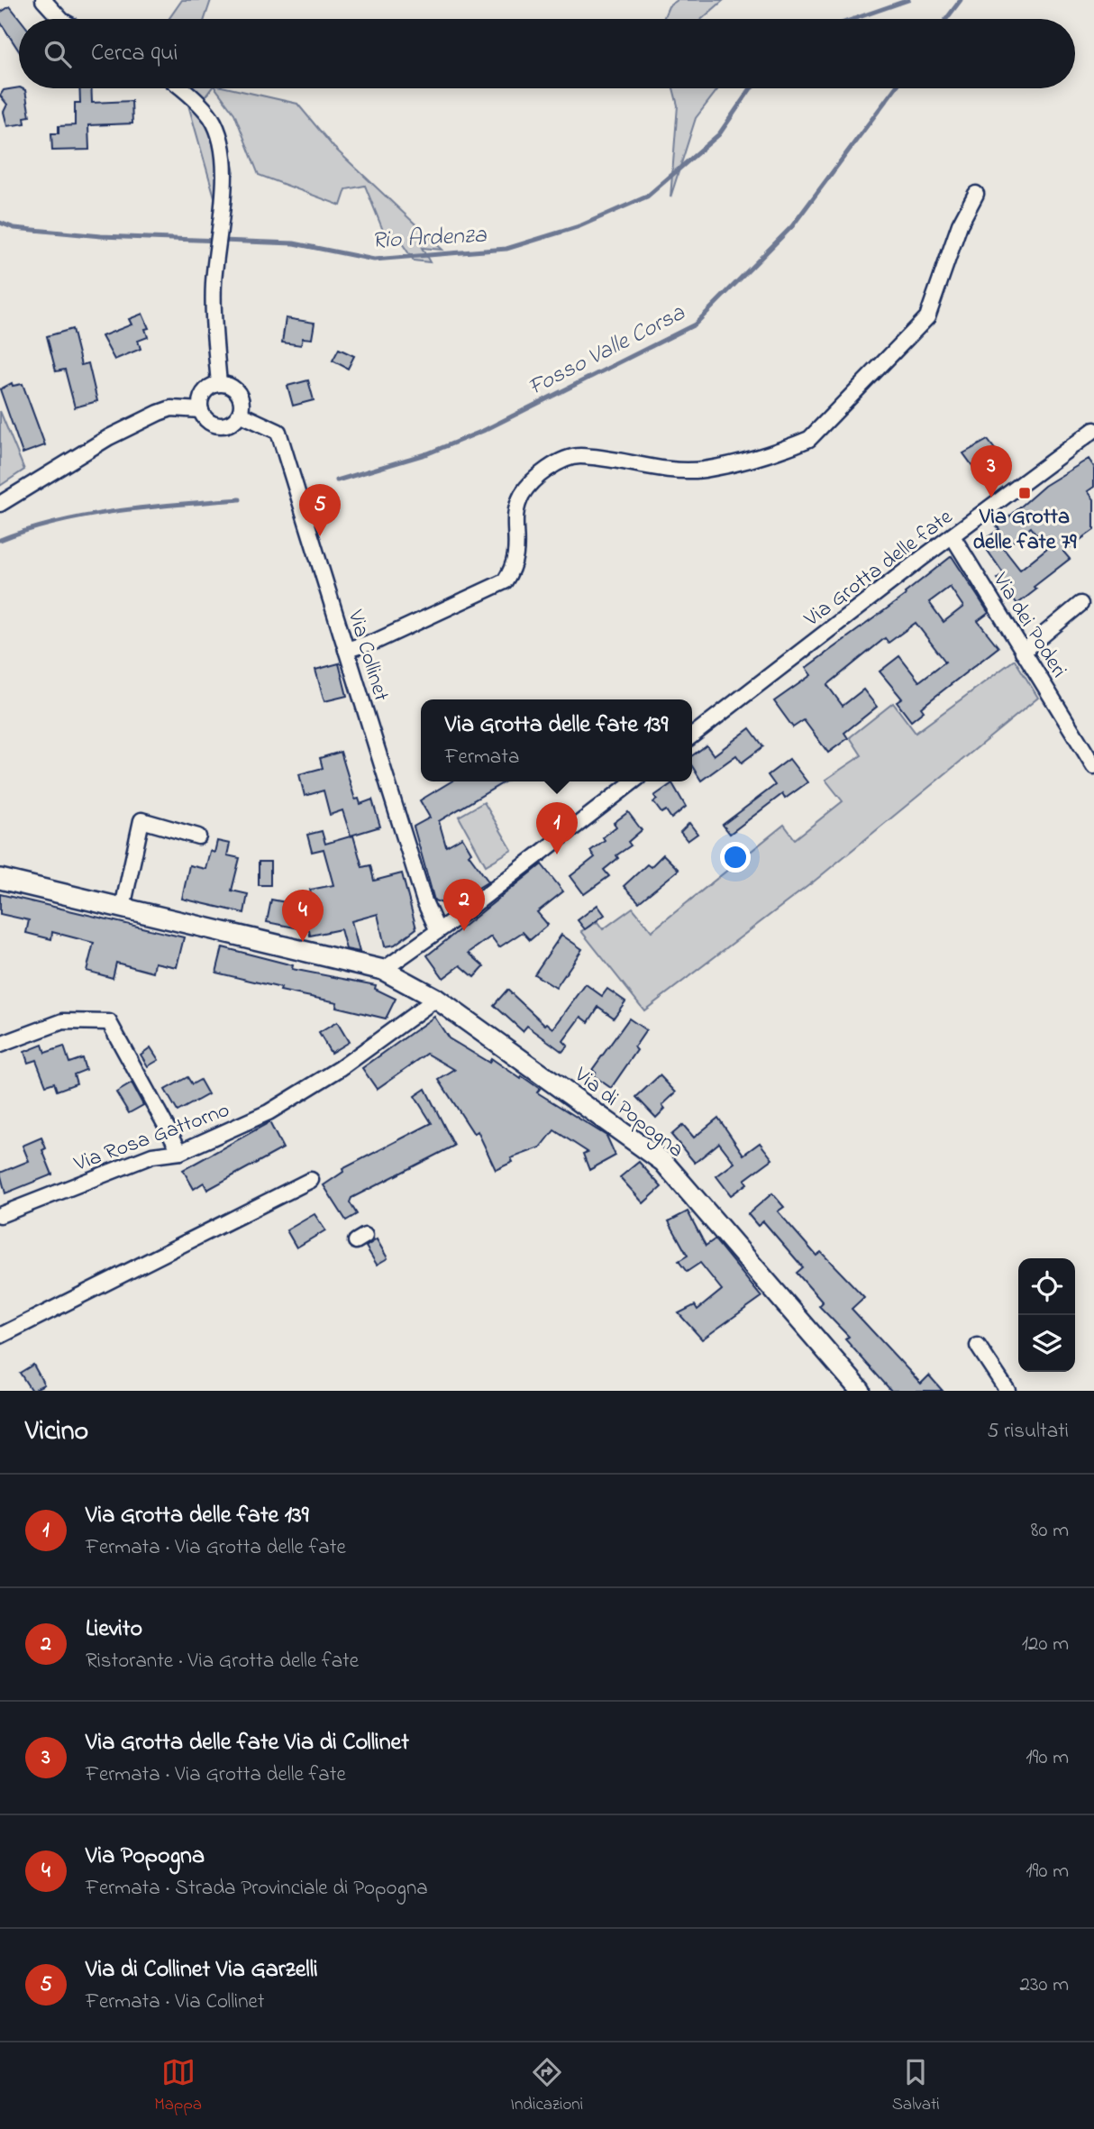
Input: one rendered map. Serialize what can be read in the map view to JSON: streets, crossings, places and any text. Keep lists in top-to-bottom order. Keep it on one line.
{"streets":{"main road":["Via di Popogna"],"street":["Via Grotta delle fate","Via dei Poderi","Via Collinet","Via Rosa Gattorno"]},"crossings":[["Via Grotta delle fate","Via dei Poderi"],["Via di Popogna","Via Rosa Gattorno"]],"water":["Rio Ardenza","Fosso Valle Corsa"],"places":{"transit":["Via Grotta delle fate 79"]},"page":{"search":"Cerca qui","pins":["3","5","1","2","4"],"popup":["Via Grotta delle fate 139","Fermata"],"heading":["Vicino","5 risultati"],"list":[{"mark":"1","name":"Via Grotta delle fate 139","note":"Fermata · Via Grotta delle fate","value":"80 m"},{"mark":"2","name":"Lievito","note":"Ristorante · Via Grotta delle fate","value":"120 m"},{"mark":"3","name":"Via Grotta delle fate Via di Collinet","note":"Fermata · Via Grotta delle fate","value":"190 m"},{"mark":"4","name":"Via Popogna","note":"Fermata · Strada Provinciale di Popogna","value":"190 m"},{"mark":"5","name":"Via di Collinet Via Garzelli","note":"Fermata · Via Collinet","value":"230 m"}],"nav":["Mappa","Indicazioni","Salvati"]}}
